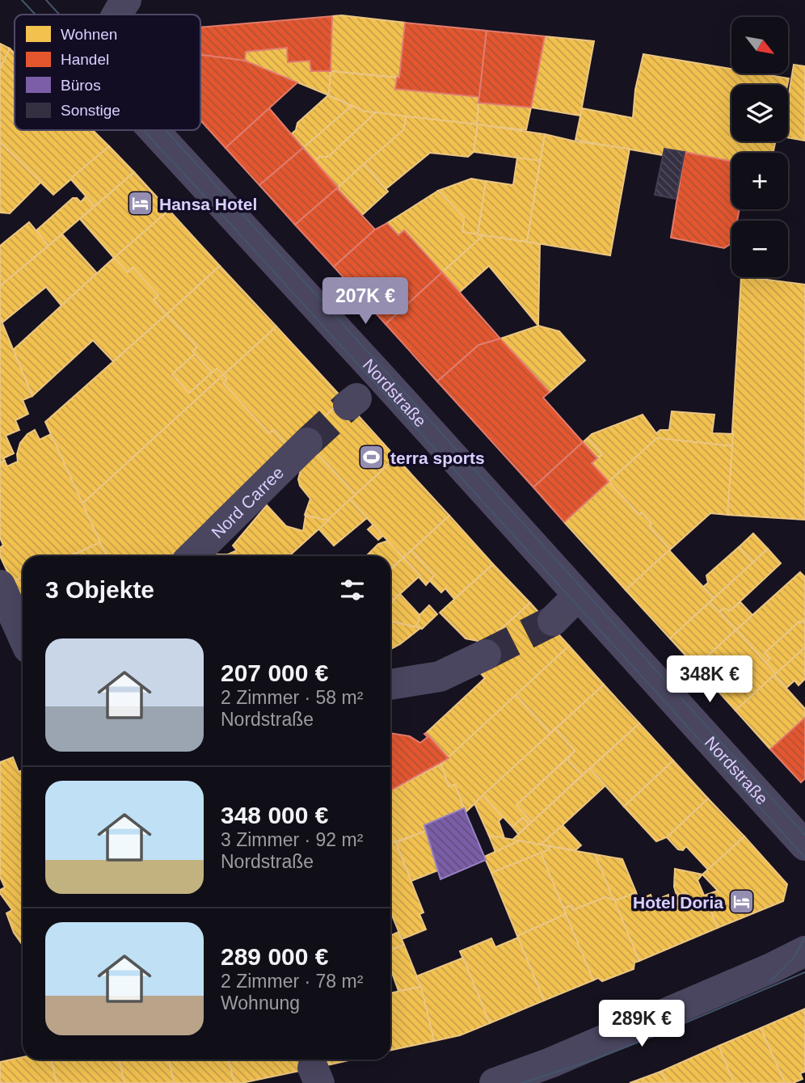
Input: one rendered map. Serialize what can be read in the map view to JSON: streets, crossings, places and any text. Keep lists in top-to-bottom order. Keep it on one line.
{"streets":{"street":["Nordstraße","Nord Carree"]},"places":{"hotel":["Hansa Hotel","Hotel Doria"],"sports":["terra sports"]},"legend":["Wohnen","Handel","Büros","Sonstige"],"north":"bottom right","page":{"map_buttons":["+","−"],"price":["207K €","348K €","289K €"],"heading":"3 Objekte","list":[{"name":"207 000 €","note":"2 Zimmer · 58 m² · Nordstraße"},{"name":"348 000 €","note":"3 Zimmer · 92 m² · Nordstraße"},{"name":"289 000 €","note":"2 Zimmer · 78 m² · Wohnung"}]}}
